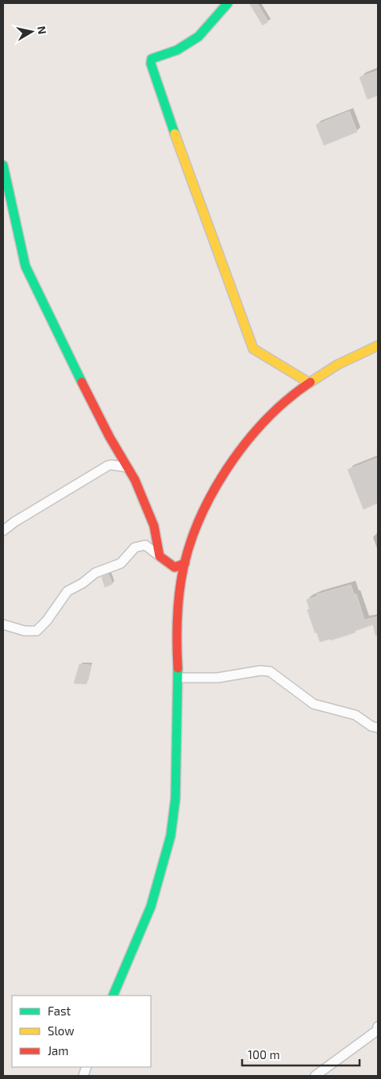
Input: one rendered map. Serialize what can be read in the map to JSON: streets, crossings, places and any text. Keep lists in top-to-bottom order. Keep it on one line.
{"legend":["Fast","Slow","Jam"],"scale_bar":"100 m","north":"right"}
